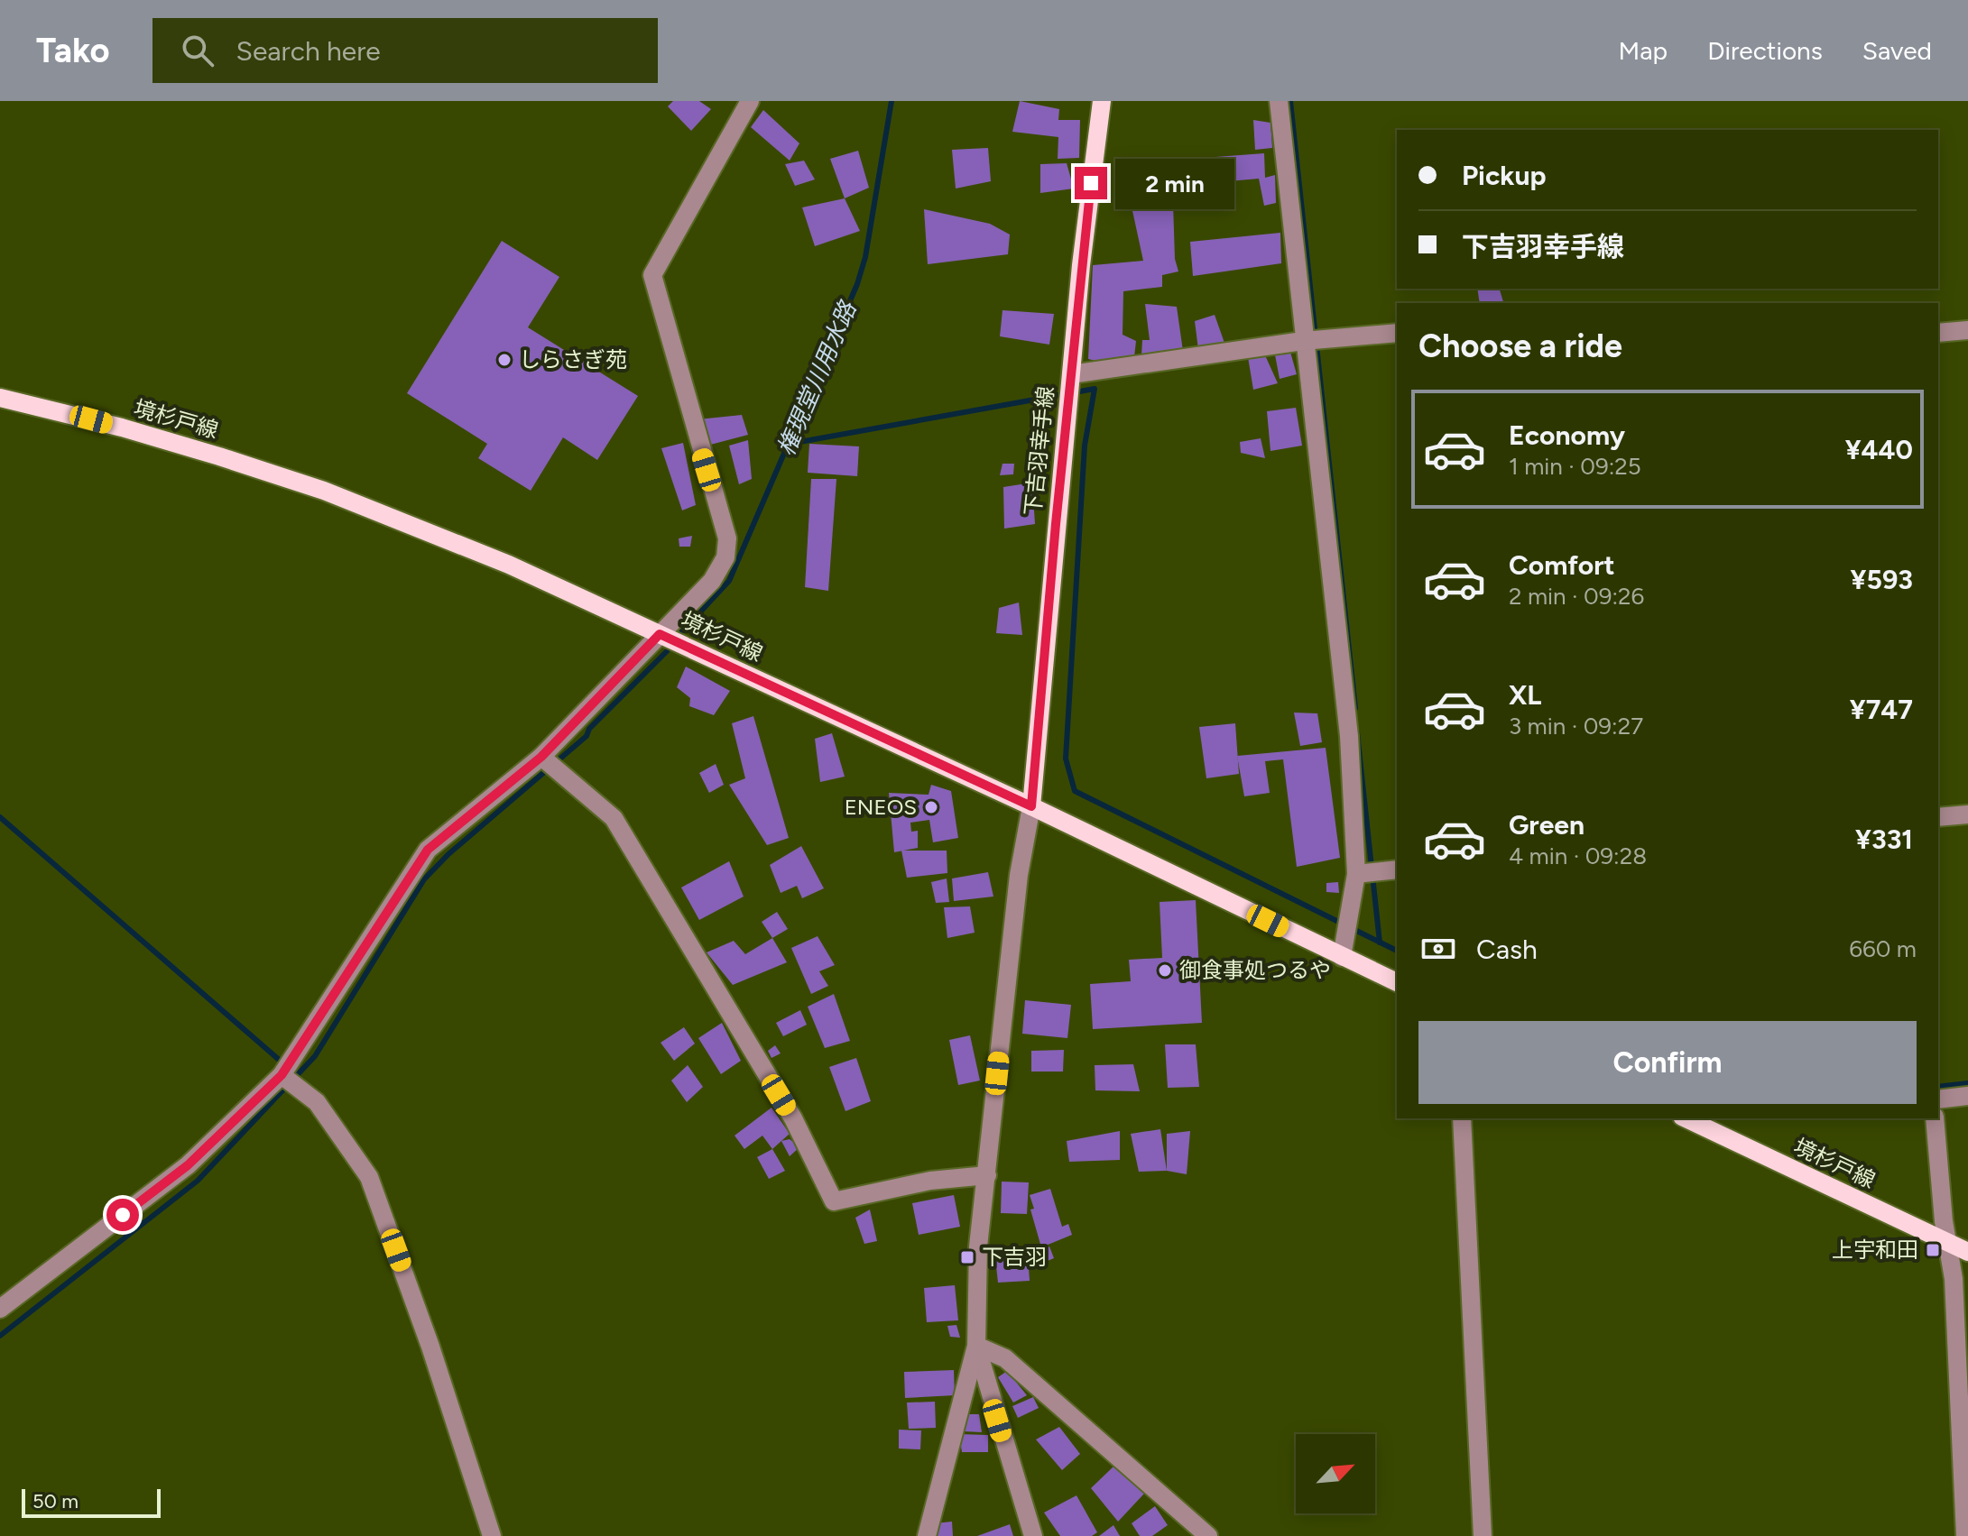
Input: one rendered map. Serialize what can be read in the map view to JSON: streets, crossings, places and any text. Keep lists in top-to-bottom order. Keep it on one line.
{"streets":{"main road":["境杉戸線","下吉羽幸手線"]},"crossings":[["境杉戸線","下吉羽幸手線"]],"water":["権現堂川用水路"],"places":{"other":["しらさぎ苑","ENEOS","御食事処つるや"],"transit":["上宇和田","下吉羽"]},"scale_bar":"50 m","north":"top right","page":{"header":"Tako","search":"Search here","nav":["Map","Directions","Saved"],"banner":["Pickup","下吉羽幸手線"],"bubble":"2 min","heading":"Choose a ride","list":[{"name":"Economy","note":"1 min · 09:25","value":"¥440"},{"name":"Comfort","note":"2 min · 09:26","value":"¥593"},{"name":"XL","note":"3 min · 09:27","value":"¥747"},{"name":"Green","note":"4 min · 09:28","value":"¥331"}],"pay":["Cash","660 m"],"buttons":"Confirm","scale":"50 m"}}
